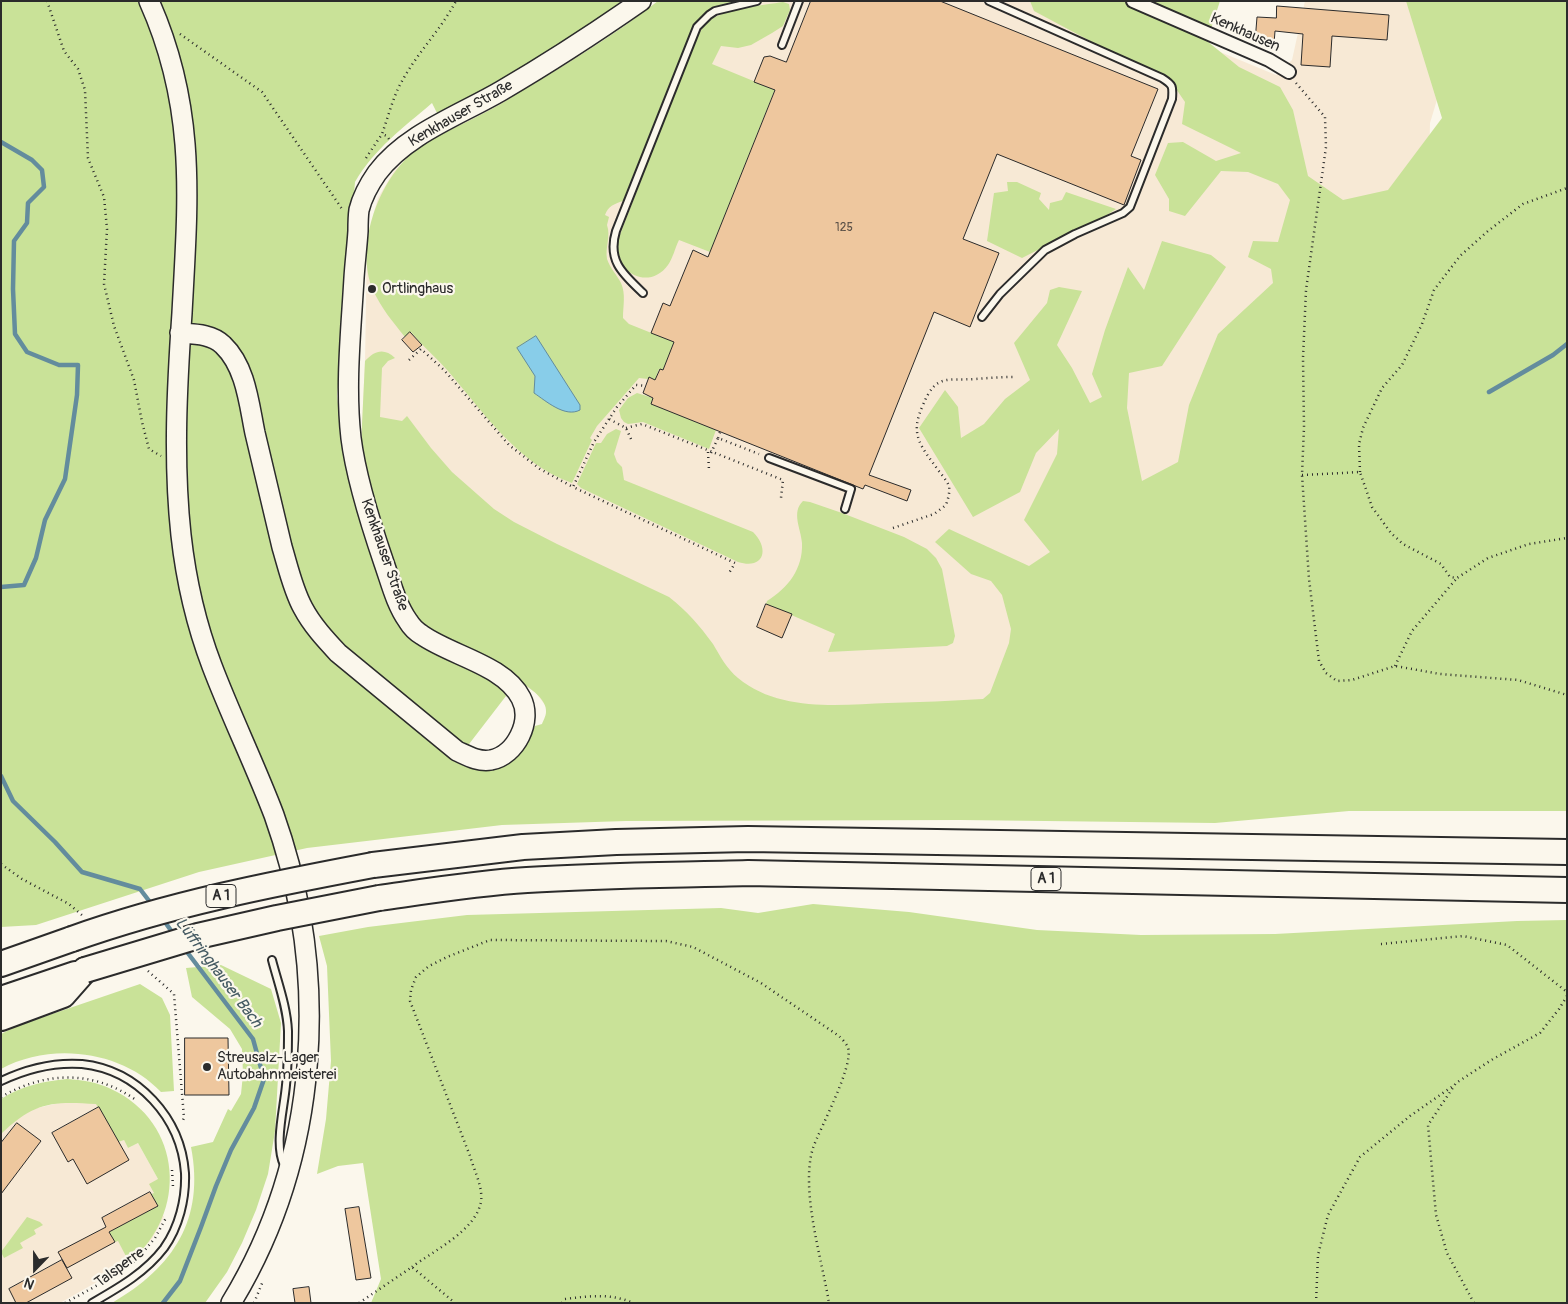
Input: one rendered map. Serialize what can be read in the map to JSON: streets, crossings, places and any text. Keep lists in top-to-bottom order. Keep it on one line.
{"streets":{"highway":["A 1"],"street":["Kenkhausen","Kenkhauser Straße"],"lane":["Talsperre"]},"water":["Lüffringhauser Bach"],"places":["Ortlinghaus","Streusalz-Lager Autobahnmeisterei"],"house_numbers":["125"],"north":"bottom"}
